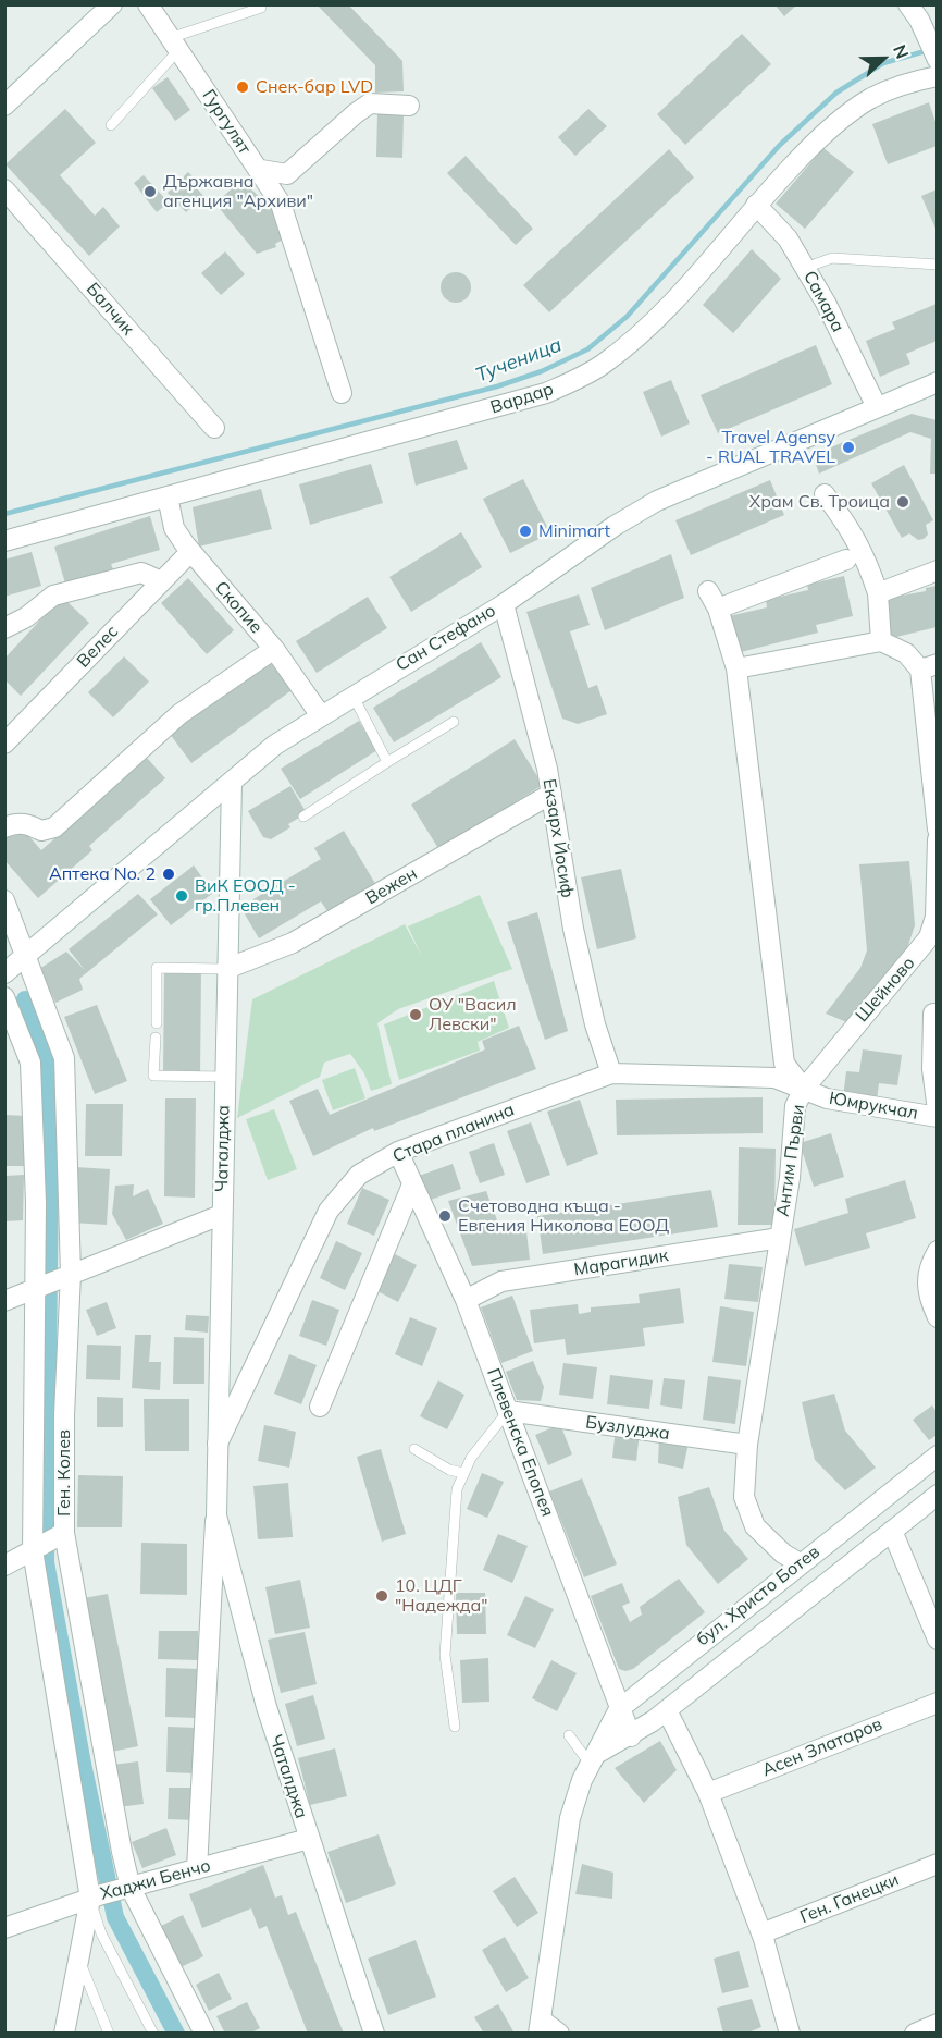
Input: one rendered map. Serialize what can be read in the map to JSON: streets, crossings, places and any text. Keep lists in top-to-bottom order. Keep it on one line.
{"streets":{"street":["Гургулят","Самара","Балчик","Вардар","Скопие","Сан Стефано","Велес","Екзарх Йосиф","Вежен","Шейново","Юмрукчал","Стара планина","Чаталджа","Антим Първи","Марагидик","Бузлуджа","Плевенска Епопея","Ген. Колев","бул. Христо Ботев","Асен Златаров","Хаджи Бенчо","Ген. Ганецки"]},"crossings":[["Самара","Вардар"],["Самара","Сан Стефано"],["Вардар","Скопие"],["Скопие","Сан Стефано"],["Скопие","Велес"],["Сан Стефано","Екзарх Йосиф"],["Сан Стефано","Чаталджа"],["Сан Стефано","Ген. Колев"],["Екзарх Йосиф","Вежен"],["Екзарх Йосиф","Стара планина"],["Вежен","Чаталджа"],["Шейново","Юмрукчал"],["Шейново","Антим Първи"],["Юмрукчал","Стара планина"],["Юмрукчал","Антим Първи"],["Стара планина","Чаталджа"],["Стара планина","Плевенска Епопея"],["Чаталджа","Хаджи Бенчо"],["Антим Първи","Марагидик"],["Антим Първи","Бузлуджа"],["Антим Първи","бул. Христо Ботев"],["Марагидик","Плевенска Епопея"],["Бузлуджа","Плевенска Епопея"],["Плевенска Епопея","бул. Христо Ботев"],["Ген. Колев","Хаджи Бенчо"]],"water":["Тученица"],"places":["Снек-бар LVD","Държавна агенция \"Архиви\"","Travel Agensy - RUAL TRAVEL","Храм Св. Троица","Minimart","Аптека No. 2","ВиК ЕООД - гр.Плевен","ОУ \"Васил Левски\"","Счетоводна къща - Евгения Николова ЕООД","10. ЦДГ \"Надежда\""],"north":"right"}
